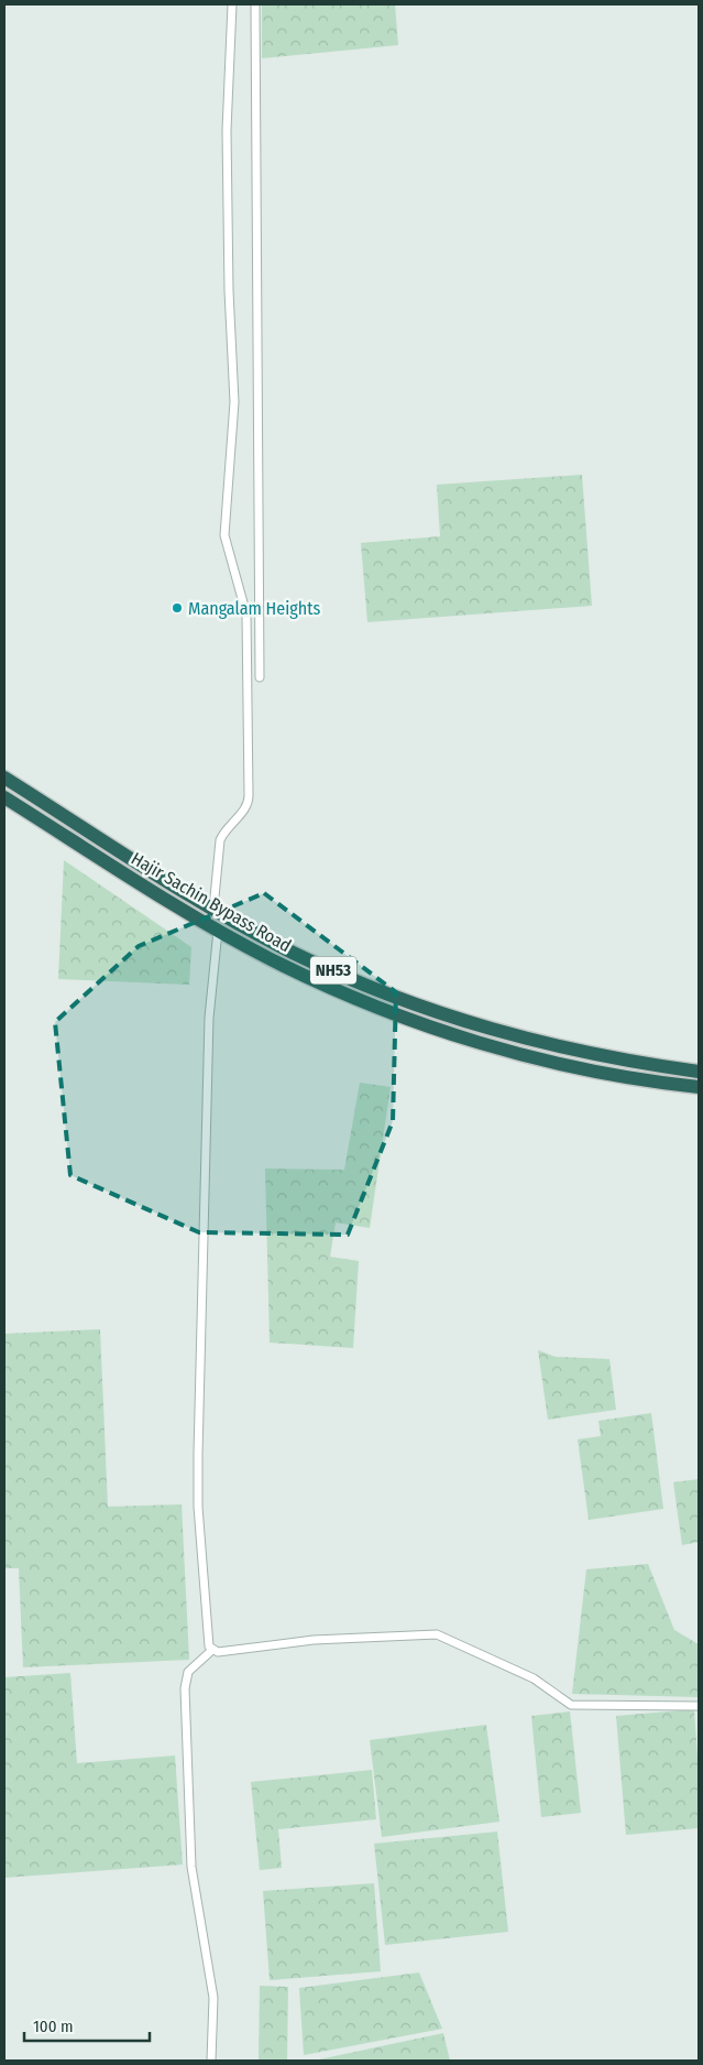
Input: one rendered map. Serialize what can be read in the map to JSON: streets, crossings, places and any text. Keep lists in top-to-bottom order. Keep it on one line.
{"streets":{"highway":["Hajir Sachin Bypass Road","NH53"]},"places":["Mangalam Heights"],"scale_bar":"100 m"}
